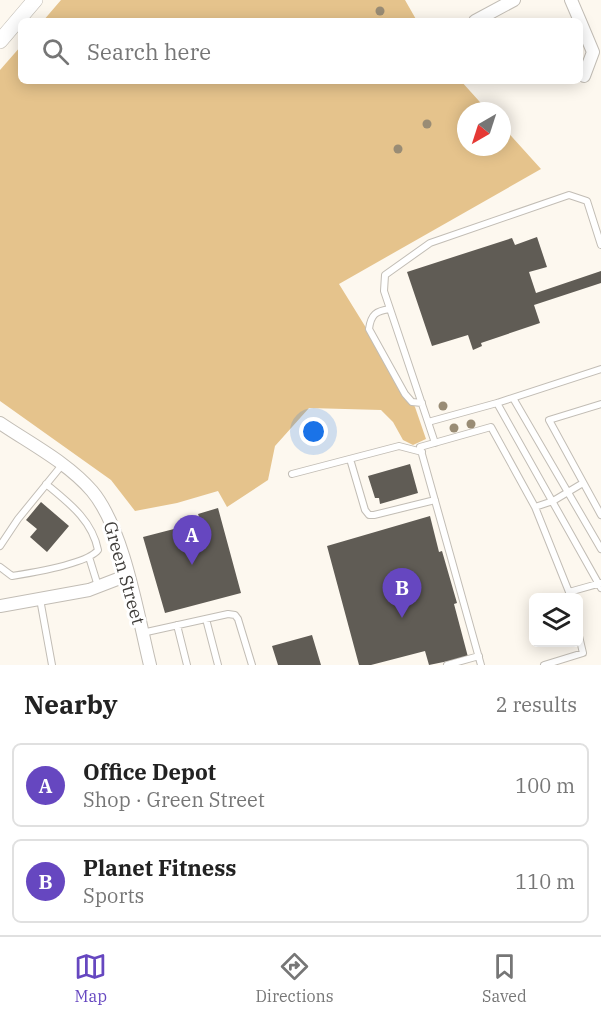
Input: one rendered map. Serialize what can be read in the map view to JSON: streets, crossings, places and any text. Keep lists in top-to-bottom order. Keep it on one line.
{"streets":{"street":["Green Street"]},"north":"bottom left","page":{"search":"Search here","pins":["A","B"],"heading":["Nearby","2 results"],"list":[{"mark":"A","name":"Office Depot","note":"Shop · Green Street","value":"100 m"},{"mark":"B","name":"Planet Fitness","note":"Sports","value":"110 m"}],"nav":["Map","Directions","Saved"]}}
